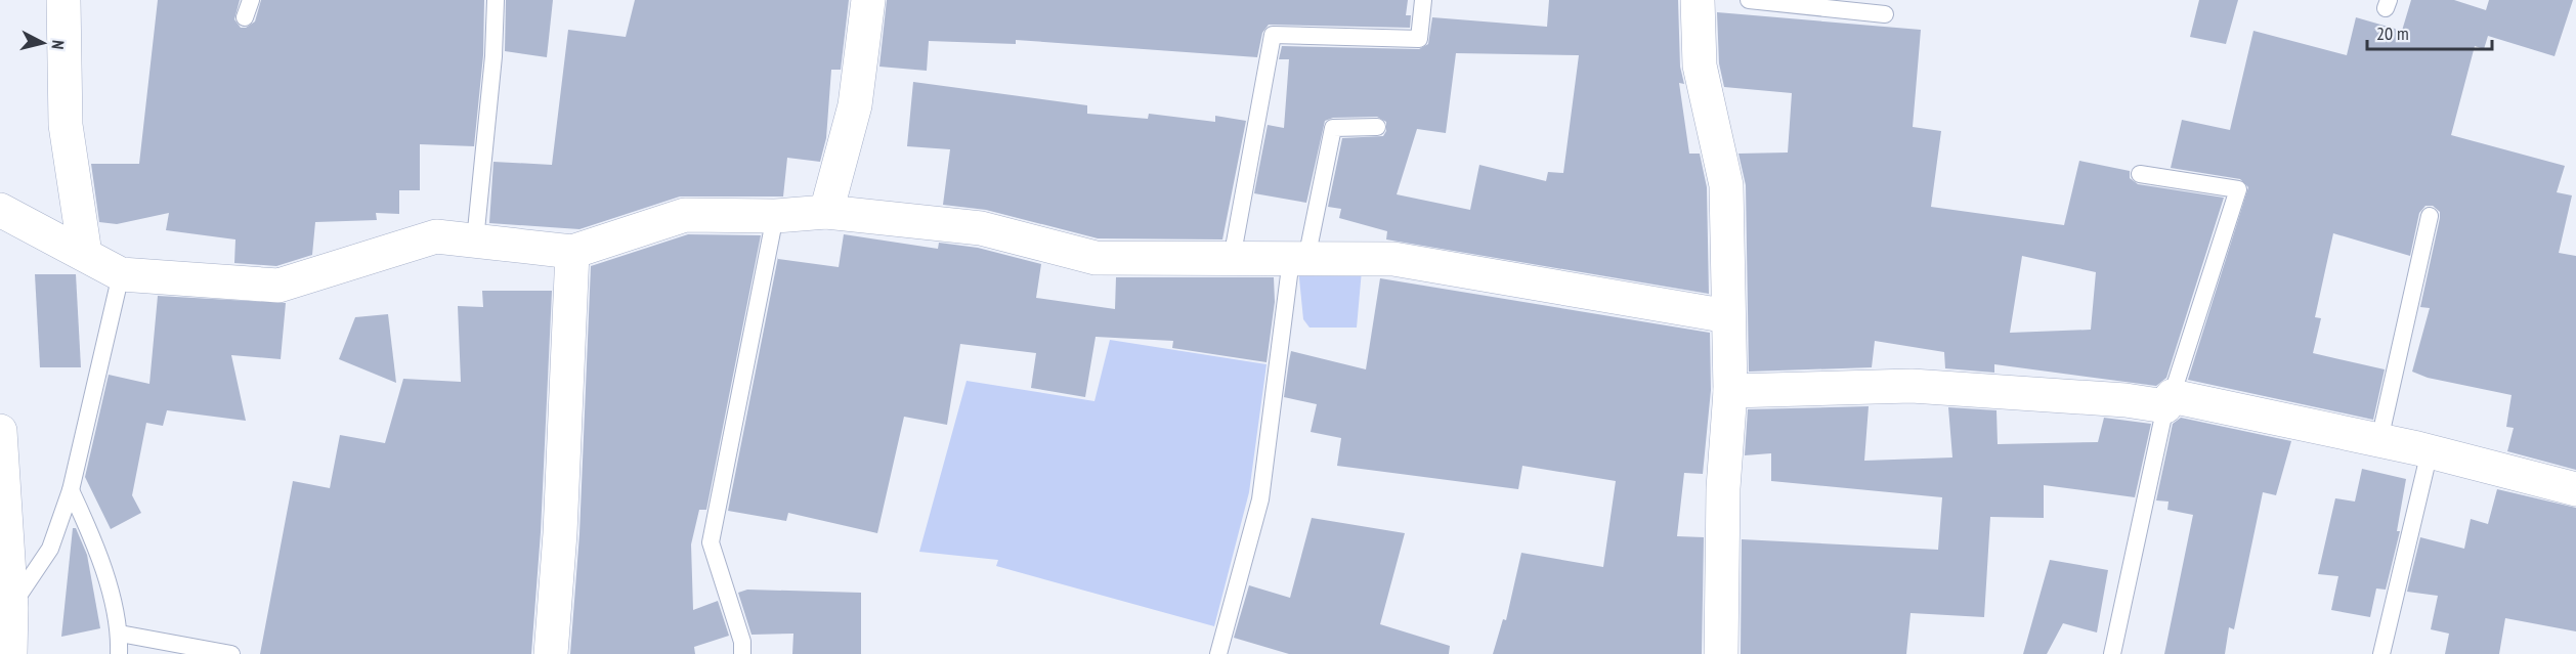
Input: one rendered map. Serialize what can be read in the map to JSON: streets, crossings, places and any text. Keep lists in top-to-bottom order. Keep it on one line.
{"scale_bar":"20 m","north":"right"}
